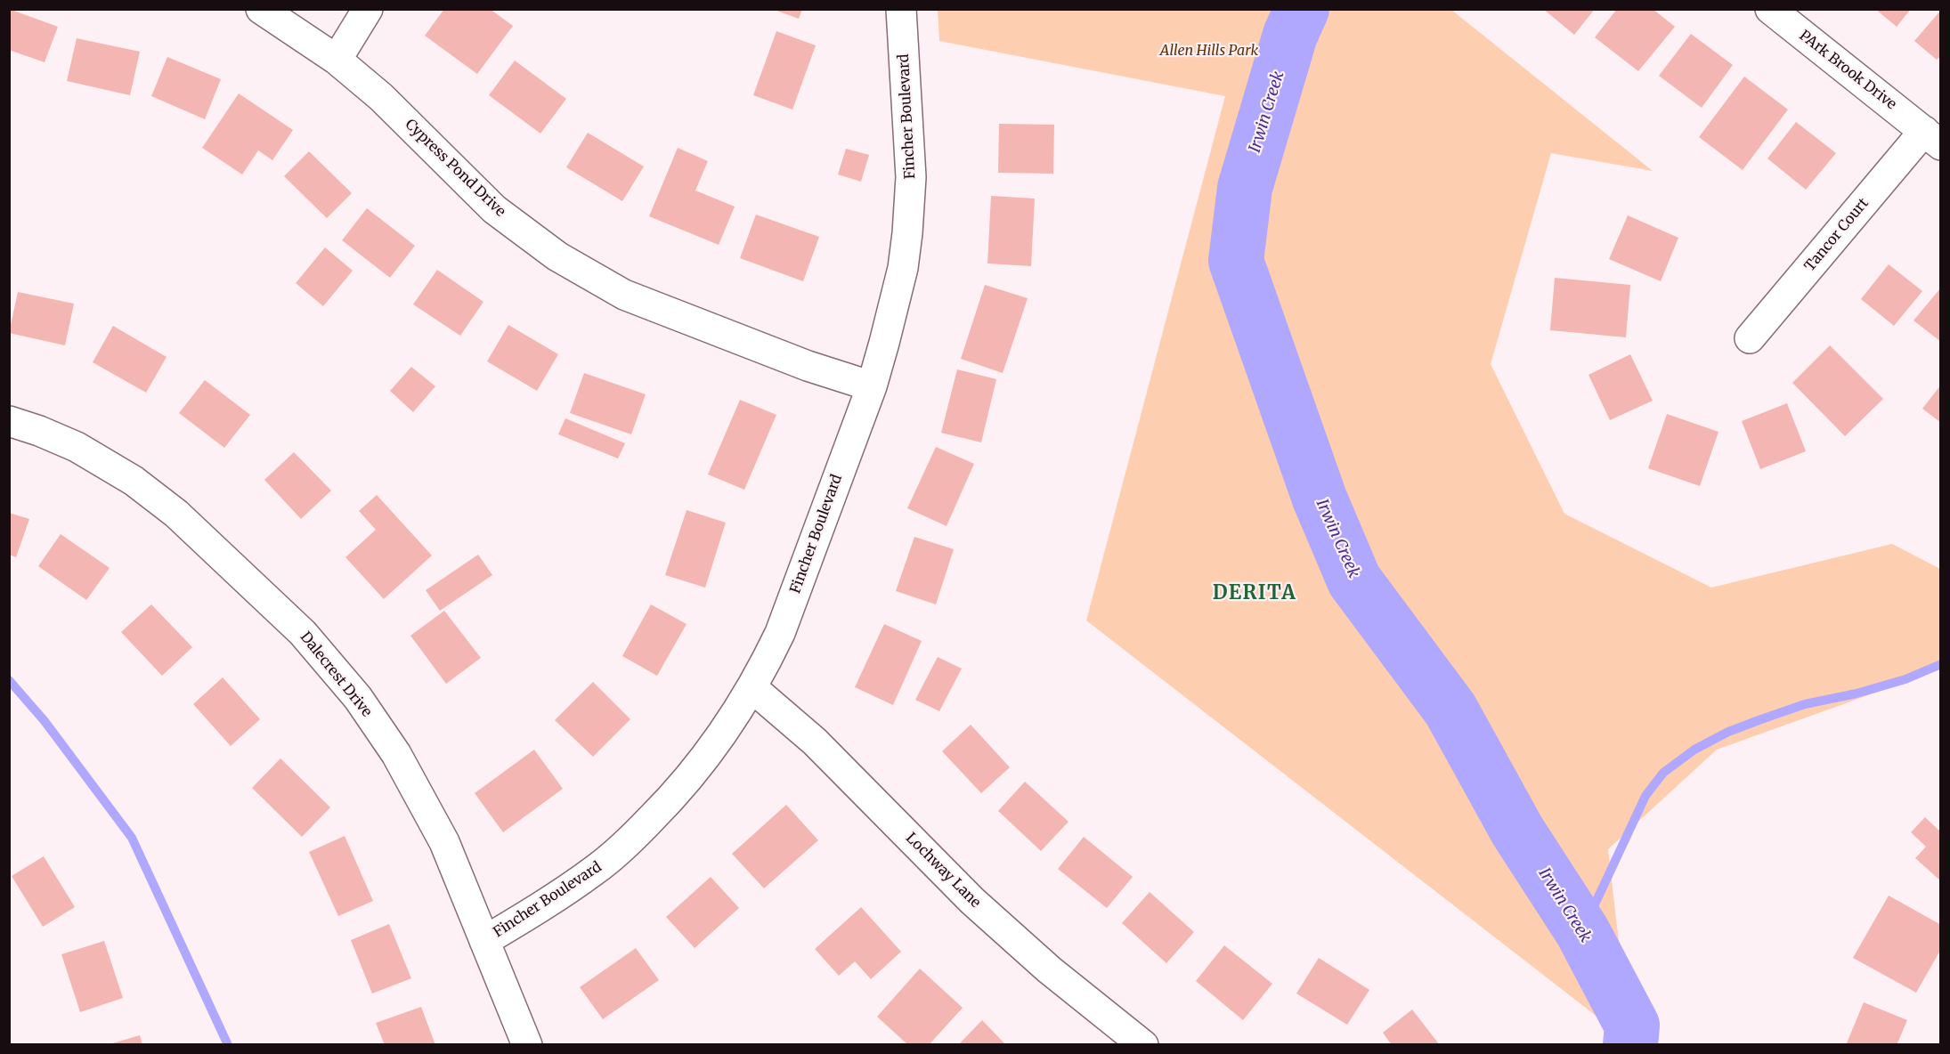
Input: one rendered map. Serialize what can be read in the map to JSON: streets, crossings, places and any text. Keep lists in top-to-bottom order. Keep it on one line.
{"streets":{"street":["PArk Brook Drive","Fincher Boulevard","Cypress Pond Drive","Tancor Court","Dalecrest Drive","Lochway Lane"]},"crossings":[["PArk Brook Drive","Tancor Court"],["Fincher Boulevard","Cypress Pond Drive"],["Fincher Boulevard","Dalecrest Drive"],["Fincher Boulevard","Lochway Lane"]],"districts":["DERITA"],"water":["Irwin Creek"],"parks":["Allen Hills Park"]}
